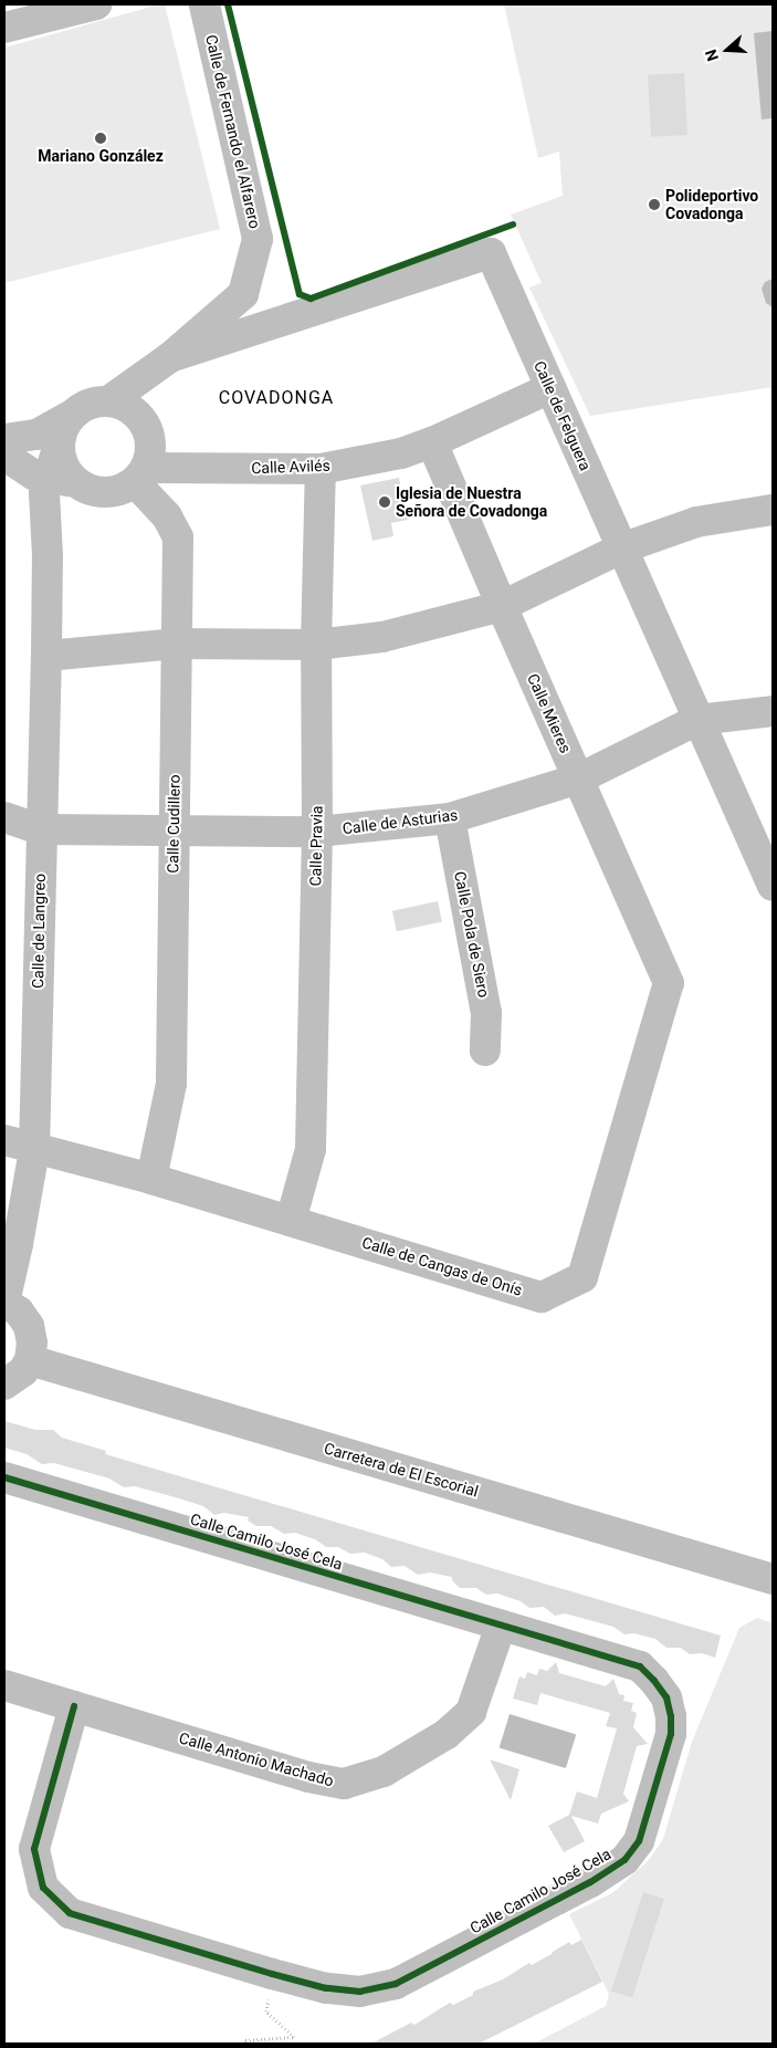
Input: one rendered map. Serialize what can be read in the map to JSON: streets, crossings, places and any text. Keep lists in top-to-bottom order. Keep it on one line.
{"streets":{"street":["Calle de Fernando el Alfarero","Calle de Felguera","Calle Avilés","Calle Mieres","Calle de Asturias","Calle Cudillero","Calle Pravia","Calle de Langreo","Calle Pola de Siero","Calle de Cangas de Onís","Carretera de El Escorial","Calle Camilo José Cela","Calle Antonio Machado"]},"crossings":[["Calle de Fernando el Alfarero","Calle de Felguera"],["Calle de Fernando el Alfarero","Calle Avilés"],["Calle de Fernando el Alfarero","Calle Cudillero"],["Calle de Felguera","Calle Avilés"],["Calle de Felguera","Calle de Asturias"],["Calle Avilés","Calle Mieres"],["Calle Avilés","Calle Cudillero"],["Calle Avilés","Calle Pravia"],["Calle Mieres","Calle de Asturias"],["Calle Mieres","Calle de Cangas de Onís"],["Calle de Asturias","Calle Cudillero"],["Calle de Asturias","Calle Pravia"],["Calle de Asturias","Calle de Langreo"],["Calle de Asturias","Calle Pola de Siero"],["Calle Cudillero","Calle de Cangas de Onís"],["Calle Pravia","Calle de Cangas de Onís"],["Calle de Langreo","Calle de Cangas de Onís"],["Calle Camilo José Cela","Calle Antonio Machado"]],"districts":["COVADONGA"],"places":["Mariano González","Polideportivo Covadonga","Iglesia de Nuestra Señora de Covadonga"],"north":"left"}
